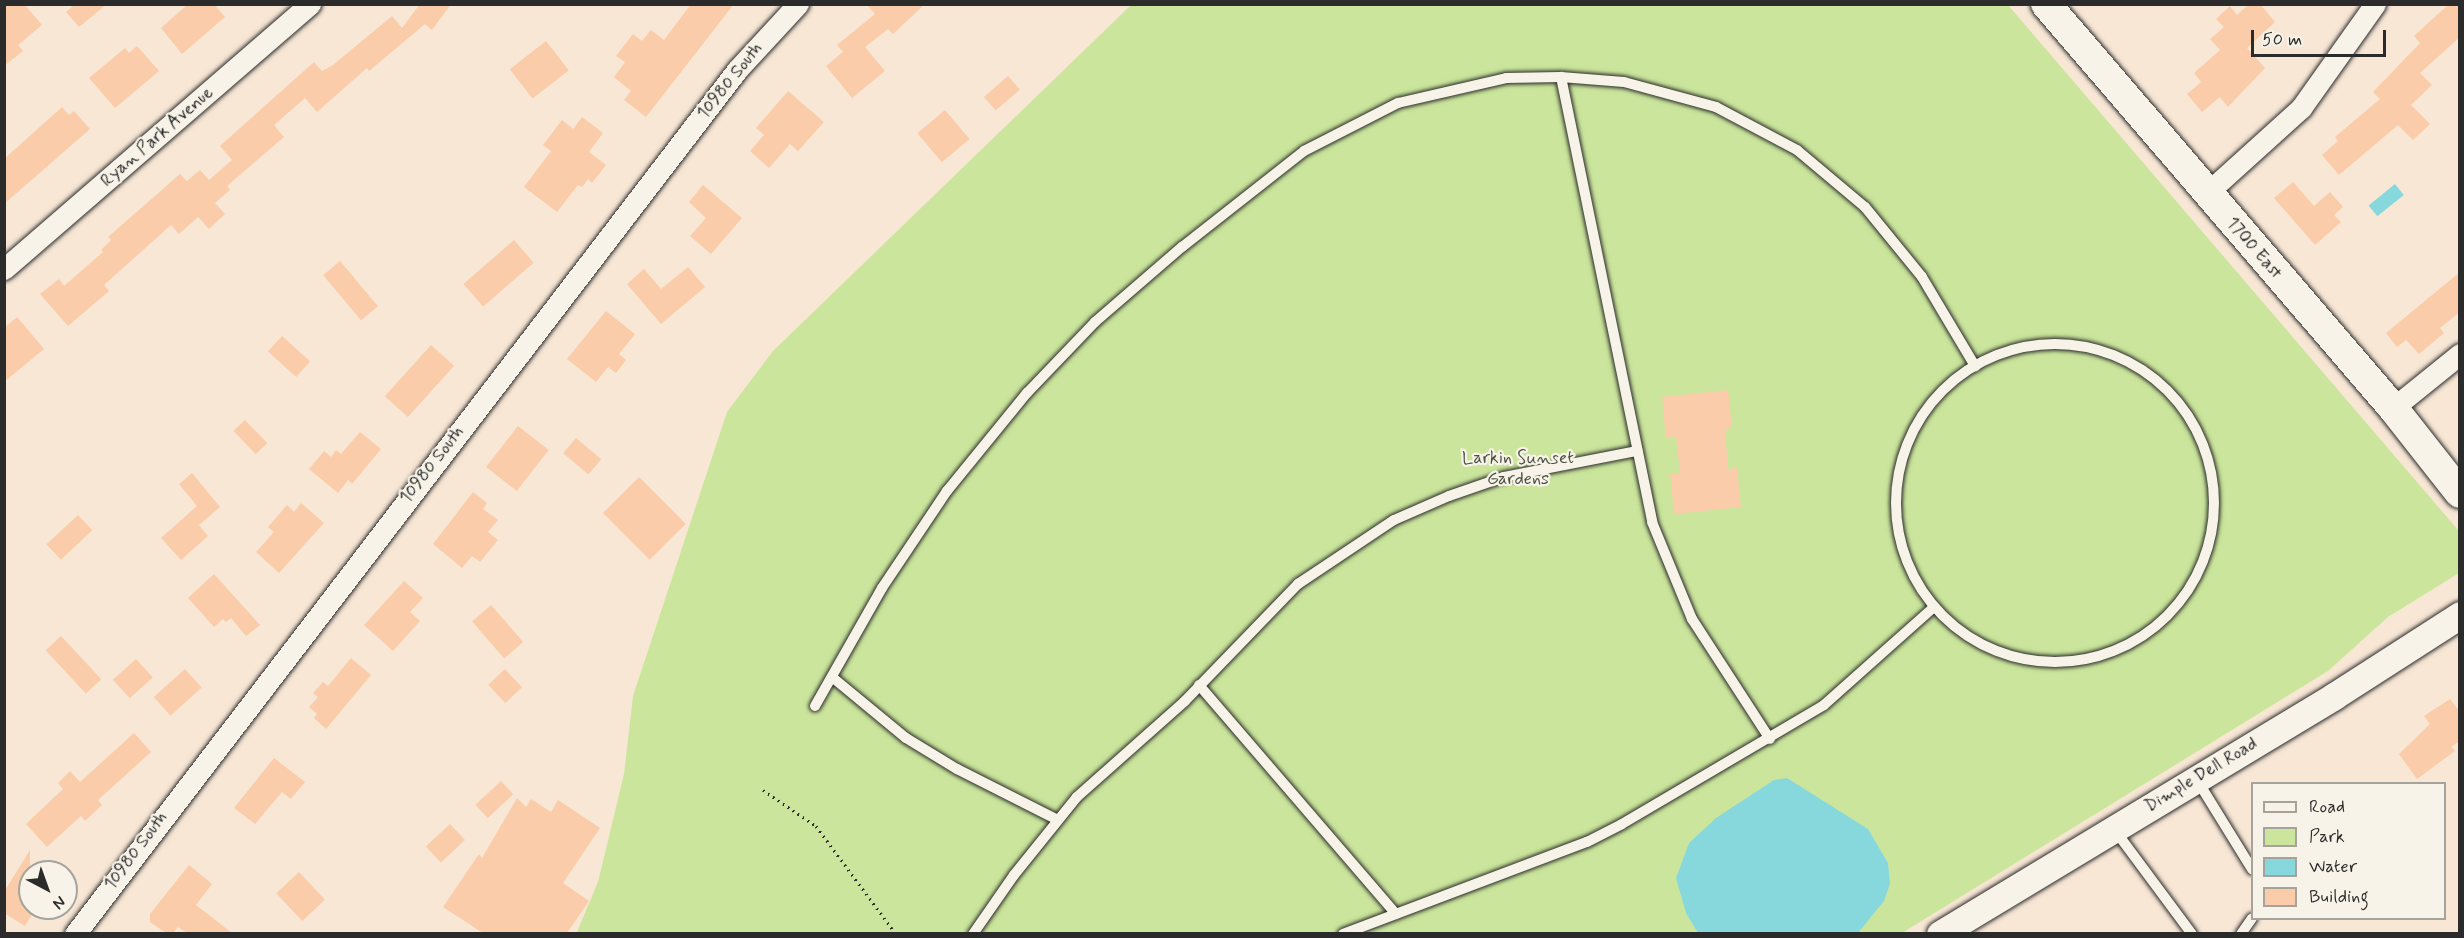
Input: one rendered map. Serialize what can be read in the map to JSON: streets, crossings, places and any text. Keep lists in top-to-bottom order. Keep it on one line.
{"streets":{"main road":["1700 East"],"street":["10980 South","Ryan Park Avenue","Dimple Dell Road"]},"parks":["Larkin Sunset Gardens"],"legend":["Road","Park","Water","Building"],"scale_bar":"50 m","north":"bottom right"}
